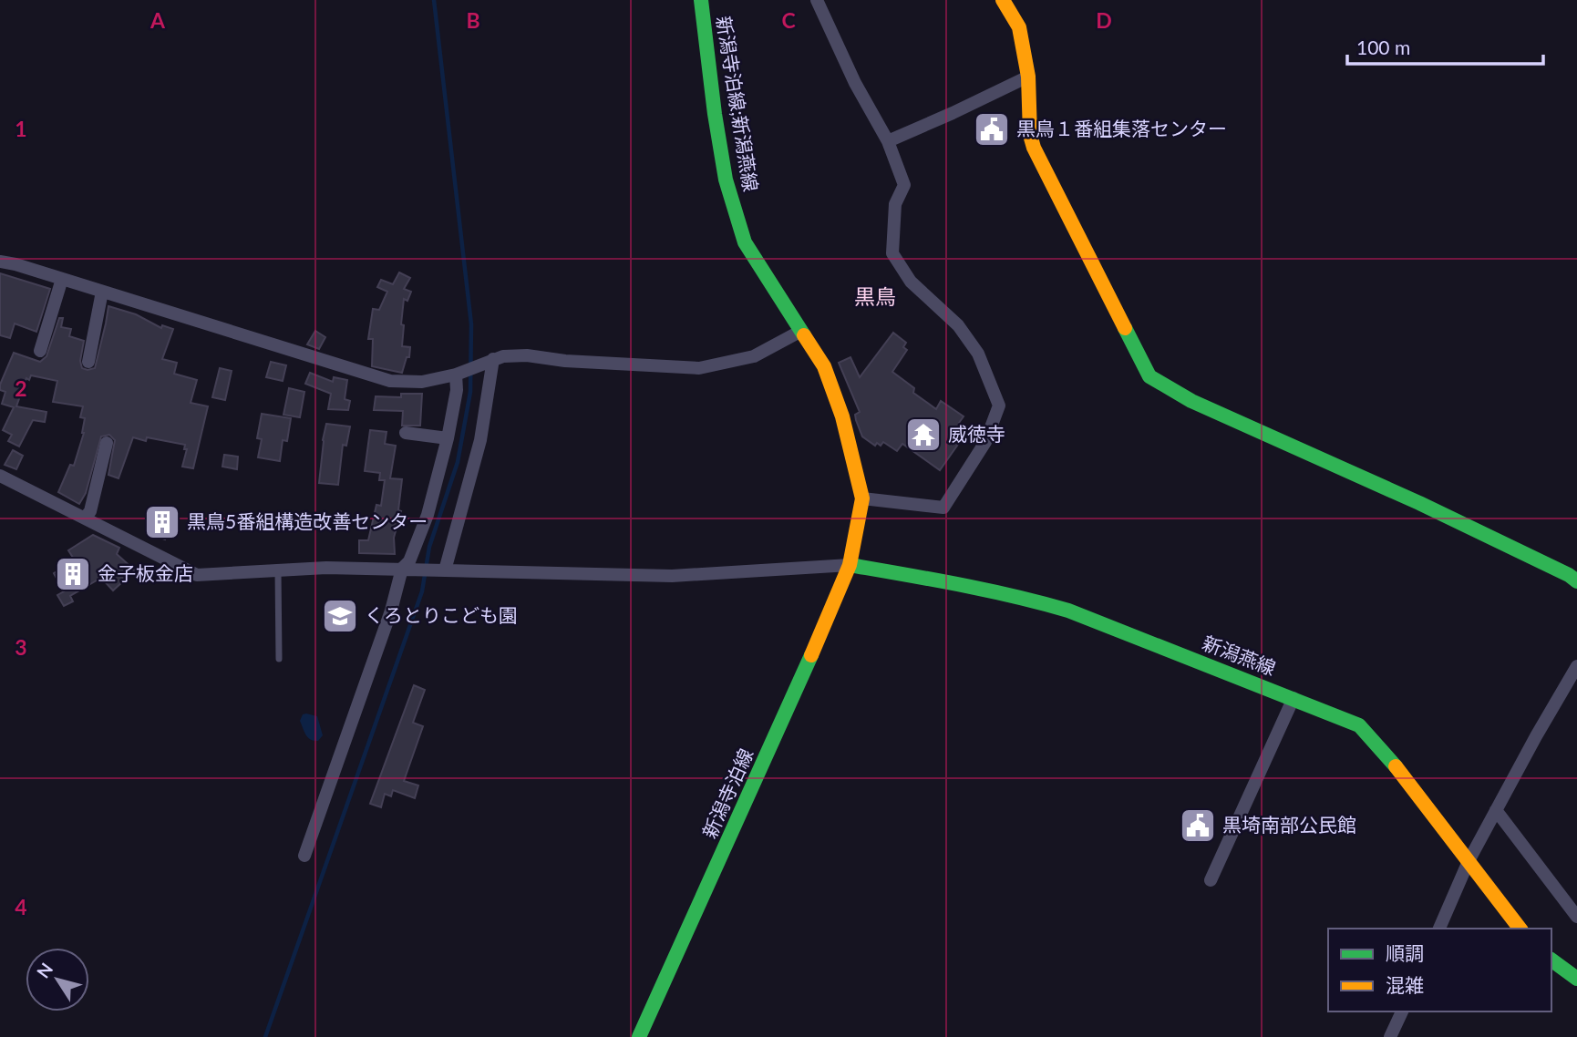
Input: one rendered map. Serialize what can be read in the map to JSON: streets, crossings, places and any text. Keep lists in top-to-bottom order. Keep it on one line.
{"streets":{"main road":["新潟寺泊線;新潟燕線","新潟燕線","新潟寺泊線"]},"crossings":[["新潟寺泊線;新潟燕線","新潟燕線"],["新潟寺泊線;新潟燕線","新潟寺泊線"],["新潟燕線","新潟寺泊線"]],"districts":["黒鳥"],"places":{"public building":["黒鳥１番組集落センター","黒埼南部公民館"],"temple":["威徳寺"],"building":["黒鳥5番組構造改善センター","金子板金店"],"school or university":["くろとりこども園"]},"legend":["順調","混雑"],"scale_bar":"100 m","north":"top left","grid":{"columns":["A","B","C","D"],"rows":["1","2","3","4"]}}
